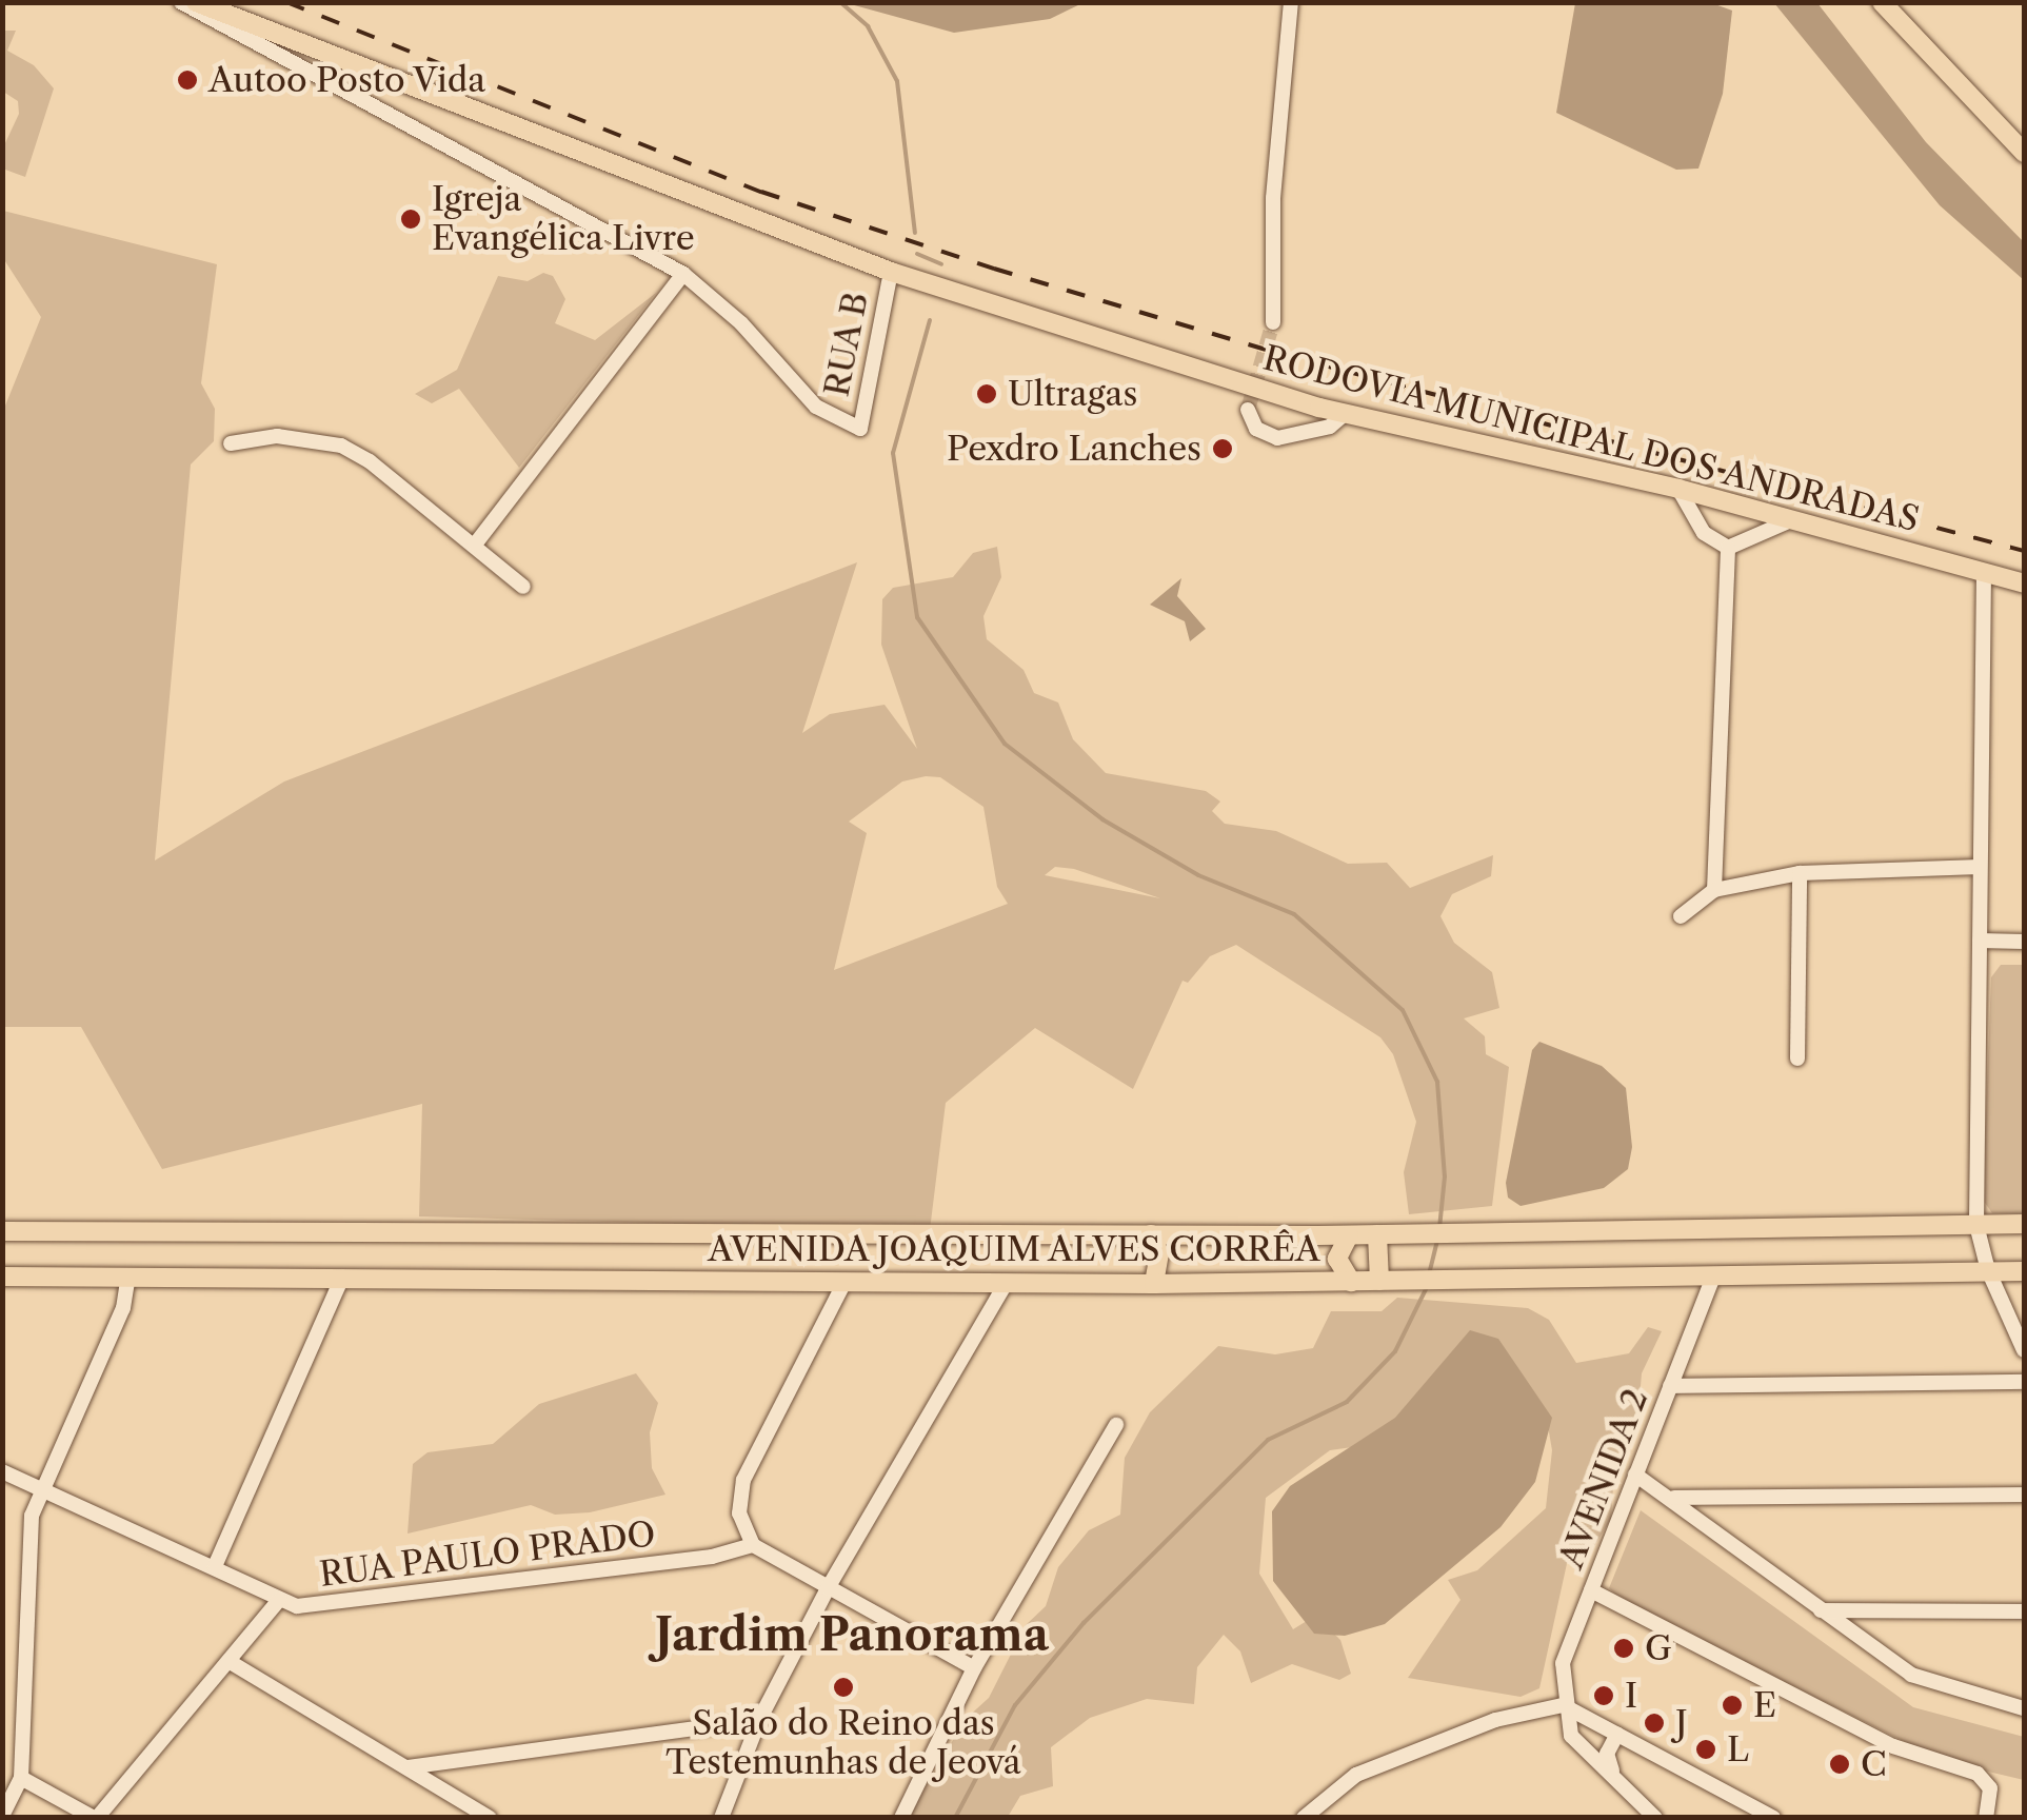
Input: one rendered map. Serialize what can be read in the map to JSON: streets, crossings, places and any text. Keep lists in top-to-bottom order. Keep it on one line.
{"streets":{"main road":["RODOVIA MUNICIPAL DOS ANDRADAS","AVENIDA JOAQUIM ALVES CORRÊA"],"street":["RUA B","AVENIDA 2","RUA PAULO PRADO"]},"crossings":[["RUA B","RODOVIA MUNICIPAL DOS ANDRADAS"],["AVENIDA JOAQUIM ALVES CORRÊA","AVENIDA 2"]],"districts":["Jardim Panorama"],"places":["Autoo Posto Vida","Igreja Evangélica Livre","Ultragas","Pexdro Lanches","G","Salão do Reino das Testemunhas de Jeová","I","E","J","L","C"]}
